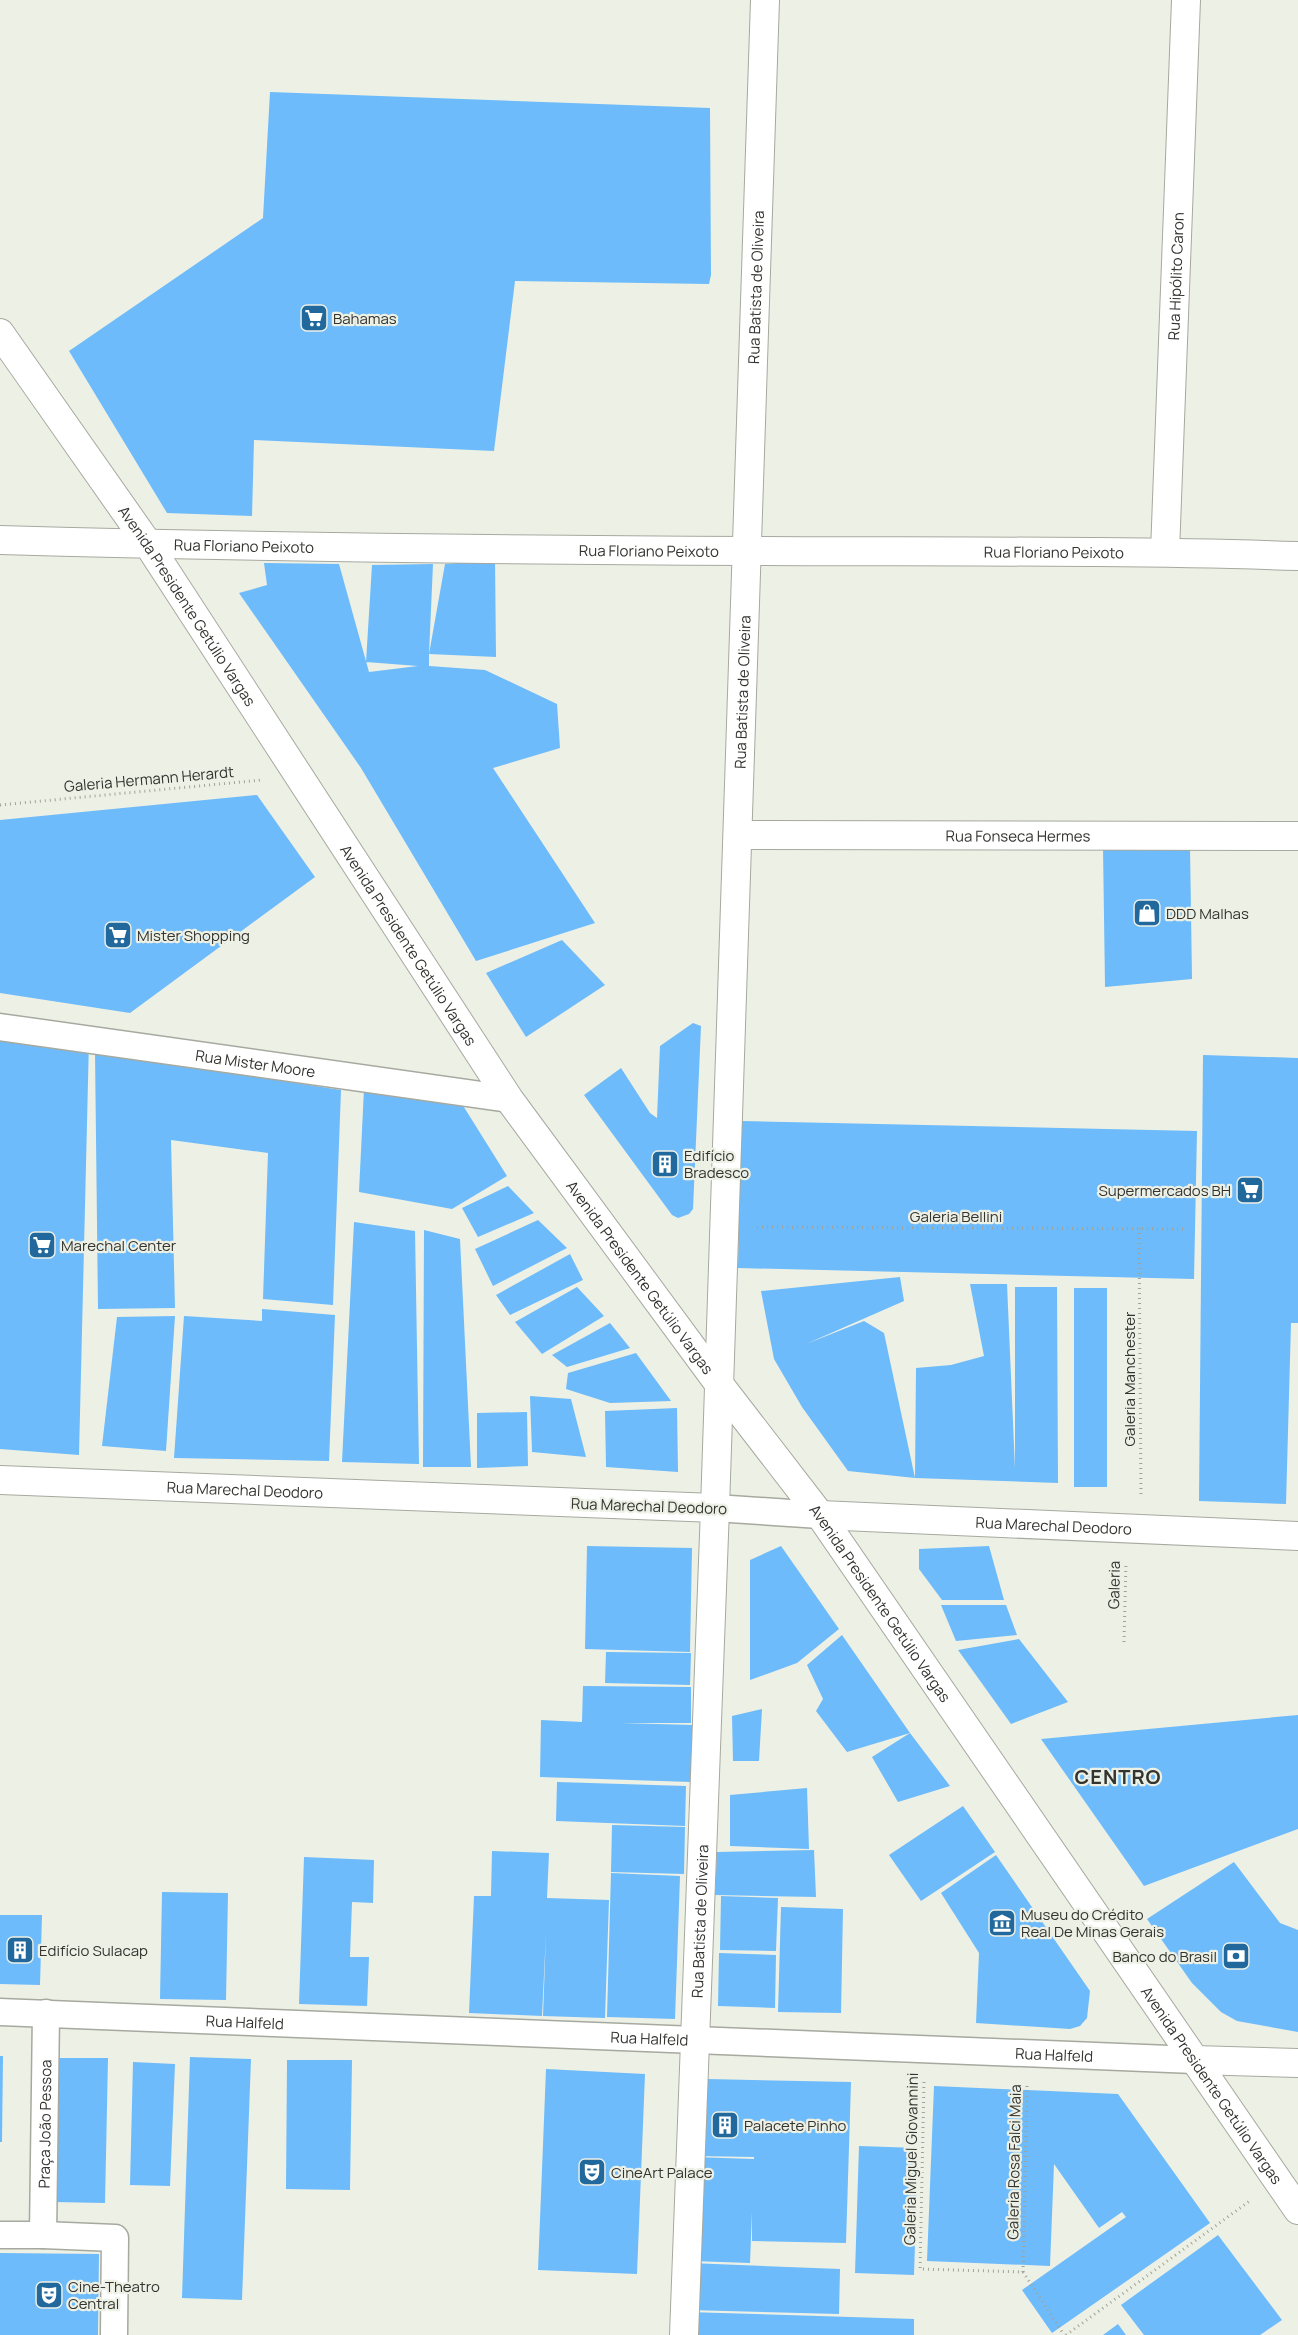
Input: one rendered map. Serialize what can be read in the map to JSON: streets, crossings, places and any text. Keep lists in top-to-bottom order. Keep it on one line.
{"streets":{"street":["Rua Hipólito Caron","Rua Batista de Oliveira","Rua Floriano Peixoto","Avenida Presidente Getúlio Vargas","Rua Fonseca Hermes","Rua Mister Moore","Rua Marechal Deodoro","Rua Halfeld","Praça João Pessoa"],"path":["Galeria Hermann Herardt","Galeria Bellini","Galeria Manchester","Galeria","Galeria Miguel Giovannini","Galeria Rosa Falci Maia"]},"crossings":[["Rua Hipólito Caron","Rua Floriano Peixoto"],["Rua Batista de Oliveira","Rua Floriano Peixoto"],["Rua Batista de Oliveira","Avenida Presidente Getúlio Vargas"],["Rua Batista de Oliveira","Rua Fonseca Hermes"],["Rua Batista de Oliveira","Galeria Bellini"],["Rua Batista de Oliveira","Rua Marechal Deodoro"],["Rua Batista de Oliveira","Rua Halfeld"],["Rua Floriano Peixoto","Avenida Presidente Getúlio Vargas"],["Avenida Presidente Getúlio Vargas","Galeria Hermann Herardt"],["Avenida Presidente Getúlio Vargas","Rua Mister Moore"],["Avenida Presidente Getúlio Vargas","Rua Marechal Deodoro"],["Avenida Presidente Getúlio Vargas","Rua Halfeld"],["Galeria Bellini","Galeria Manchester"],["Galeria Manchester","Rua Marechal Deodoro"],["Galeria Manchester","Galeria"],["Rua Marechal Deodoro","Galeria"],["Rua Halfeld","Praça João Pessoa"],["Rua Halfeld","Galeria Miguel Giovannini"],["Rua Halfeld","Galeria Rosa Falci Maia"],["Galeria Miguel Giovannini","Galeria Rosa Falci Maia"]],"districts":["CENTRO"],"places":{"supermarket":["Bahamas","Mister Shopping","Supermercados BH","Marechal Center"],"shop":["DDD Malhas"],"building":["Edifício Bradesco","Edifício Sulacap","Palacete Pinho"],"museum":["Museu do Crédito Real De Minas Gerais"],"bank":["Banco do Brasil"],"theatre":["CineArt Palace","Cine-Theatro Central"]}}
